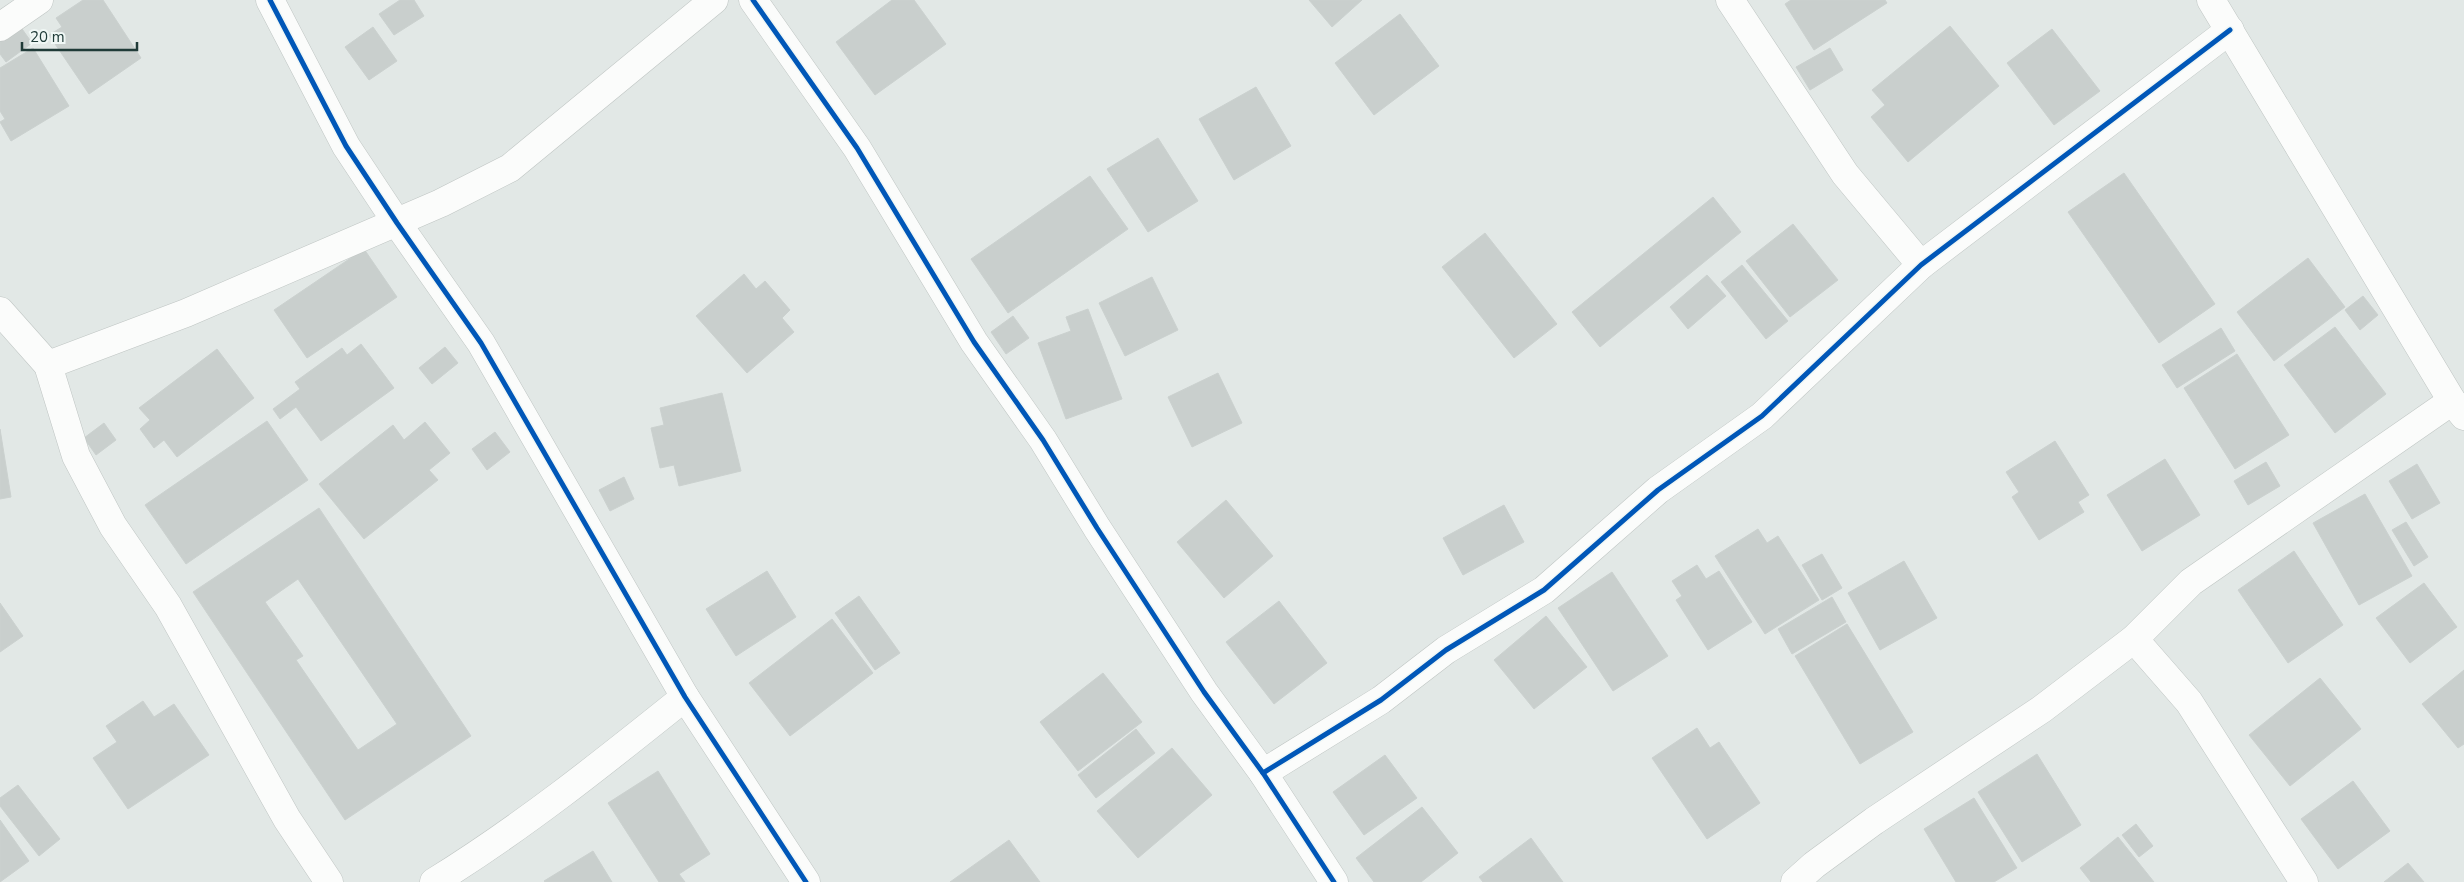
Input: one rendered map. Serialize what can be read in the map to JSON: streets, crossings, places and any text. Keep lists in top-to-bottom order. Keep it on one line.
{"scale_bar":"20 m"}
